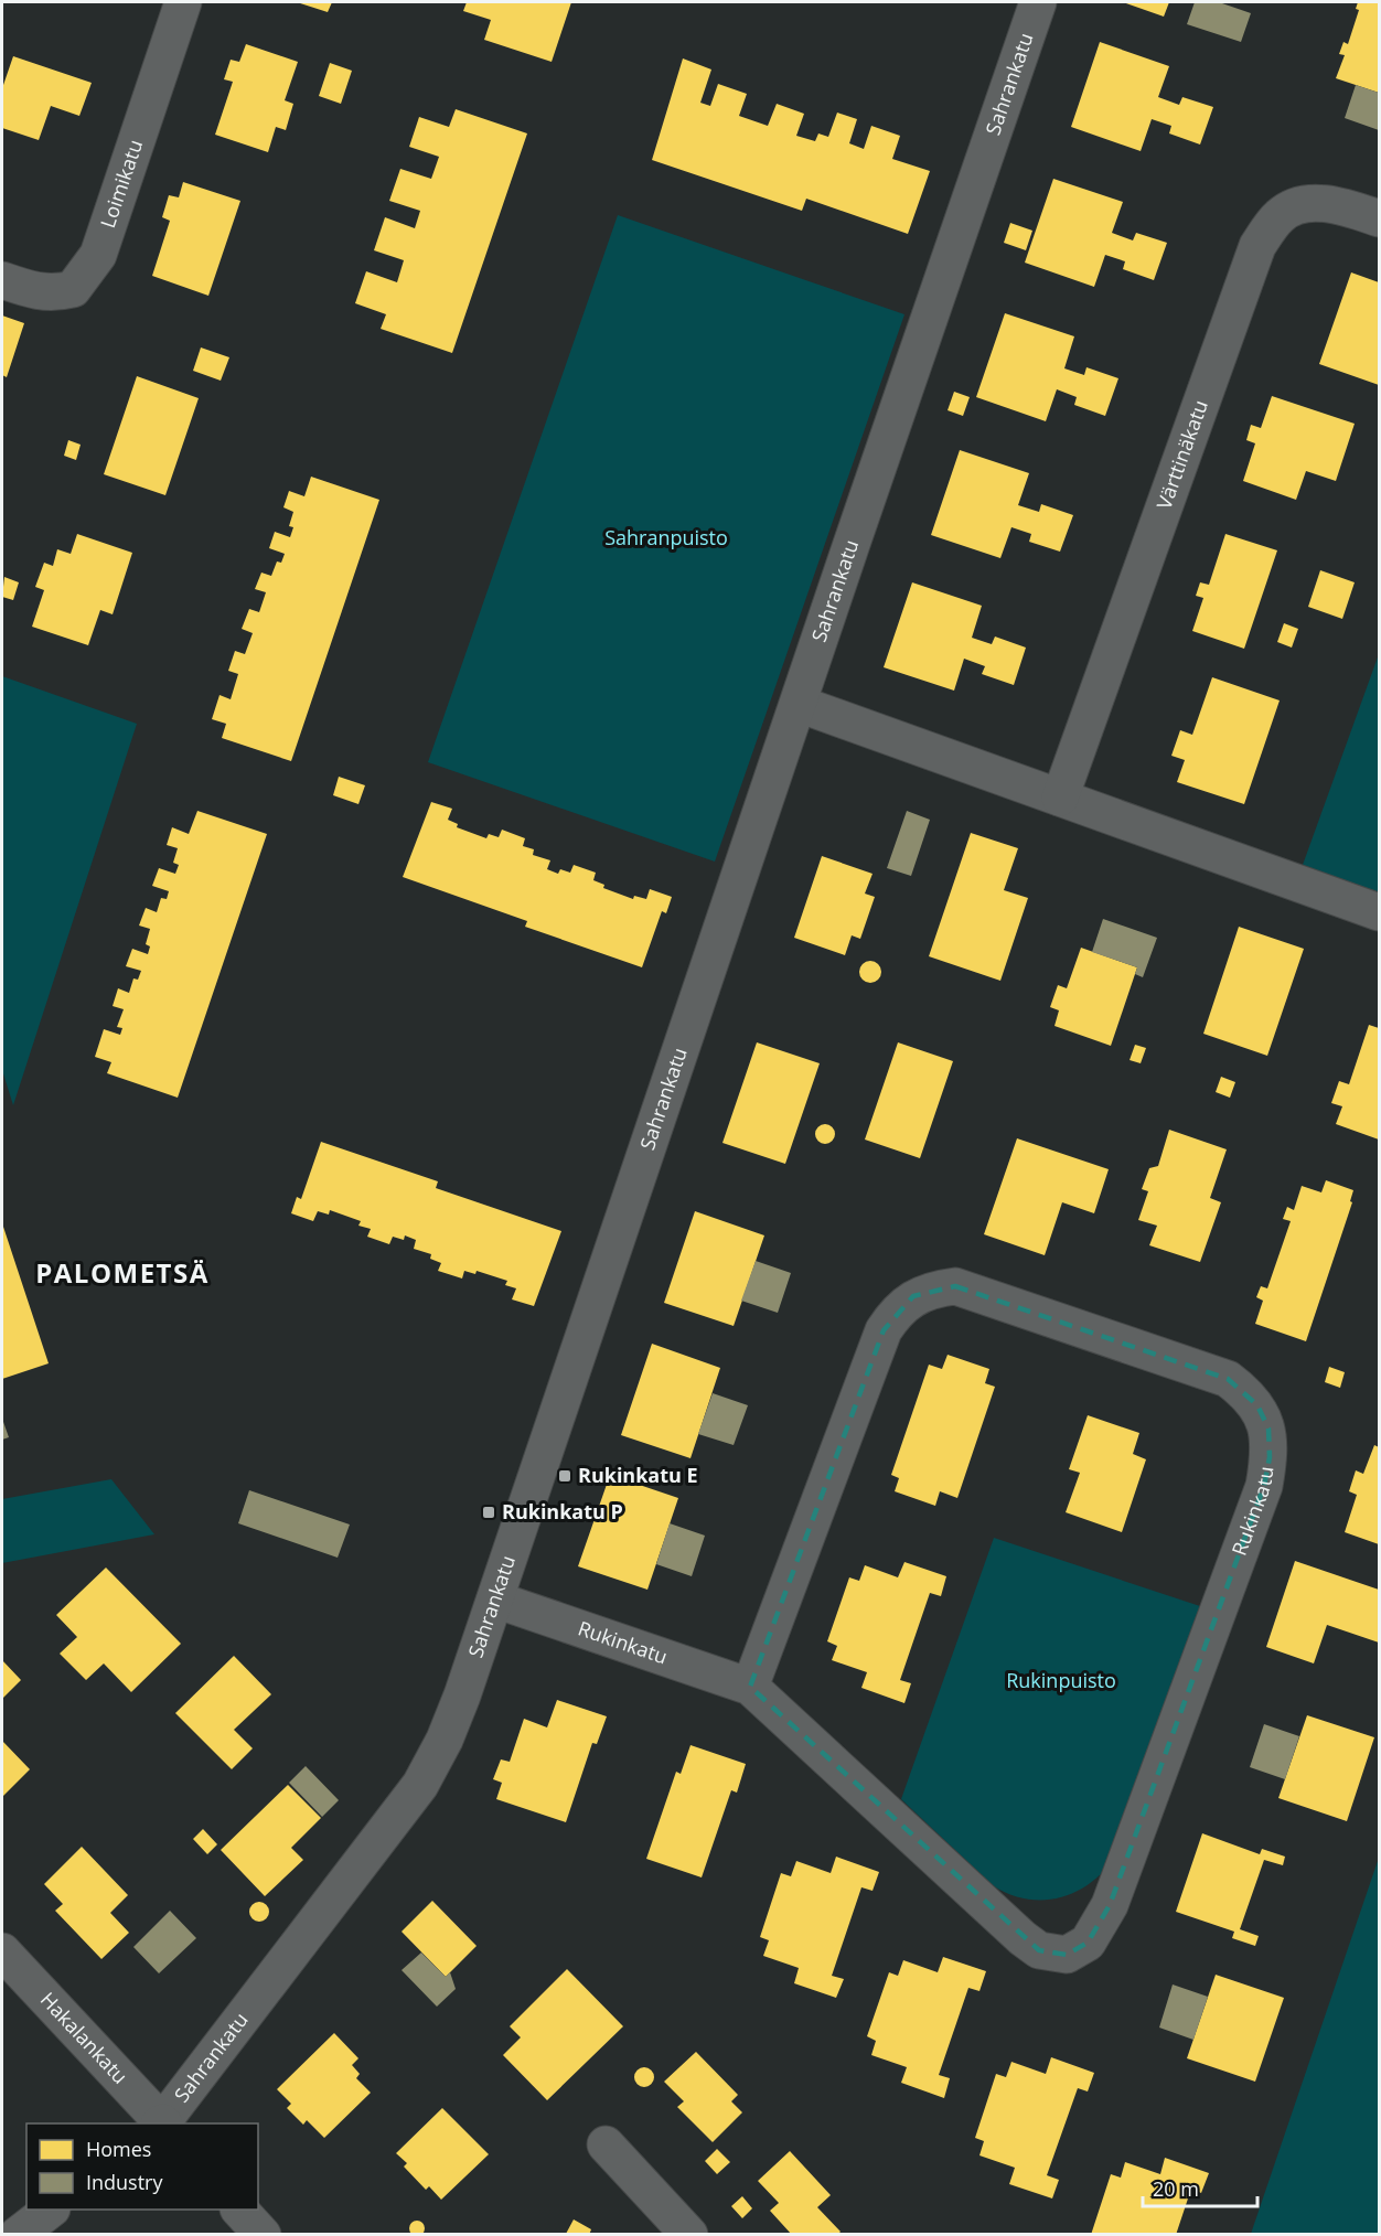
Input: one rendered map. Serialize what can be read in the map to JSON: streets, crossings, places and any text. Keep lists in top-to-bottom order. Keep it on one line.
{"streets":{"street":["Sahrankatu","Loimikatu","Värttinäkatu","Rukinkatu","Hakalankatu"]},"crossings":[["Sahrankatu","Rukinkatu"]],"districts":["PALOMETSÄ"],"parks":["Sahranpuisto","Rukinpuisto"],"places":{"transit":["Rukinkatu E","Rukinkatu P"]},"legend":["Homes","Industry"],"scale_bar":"20 m"}
